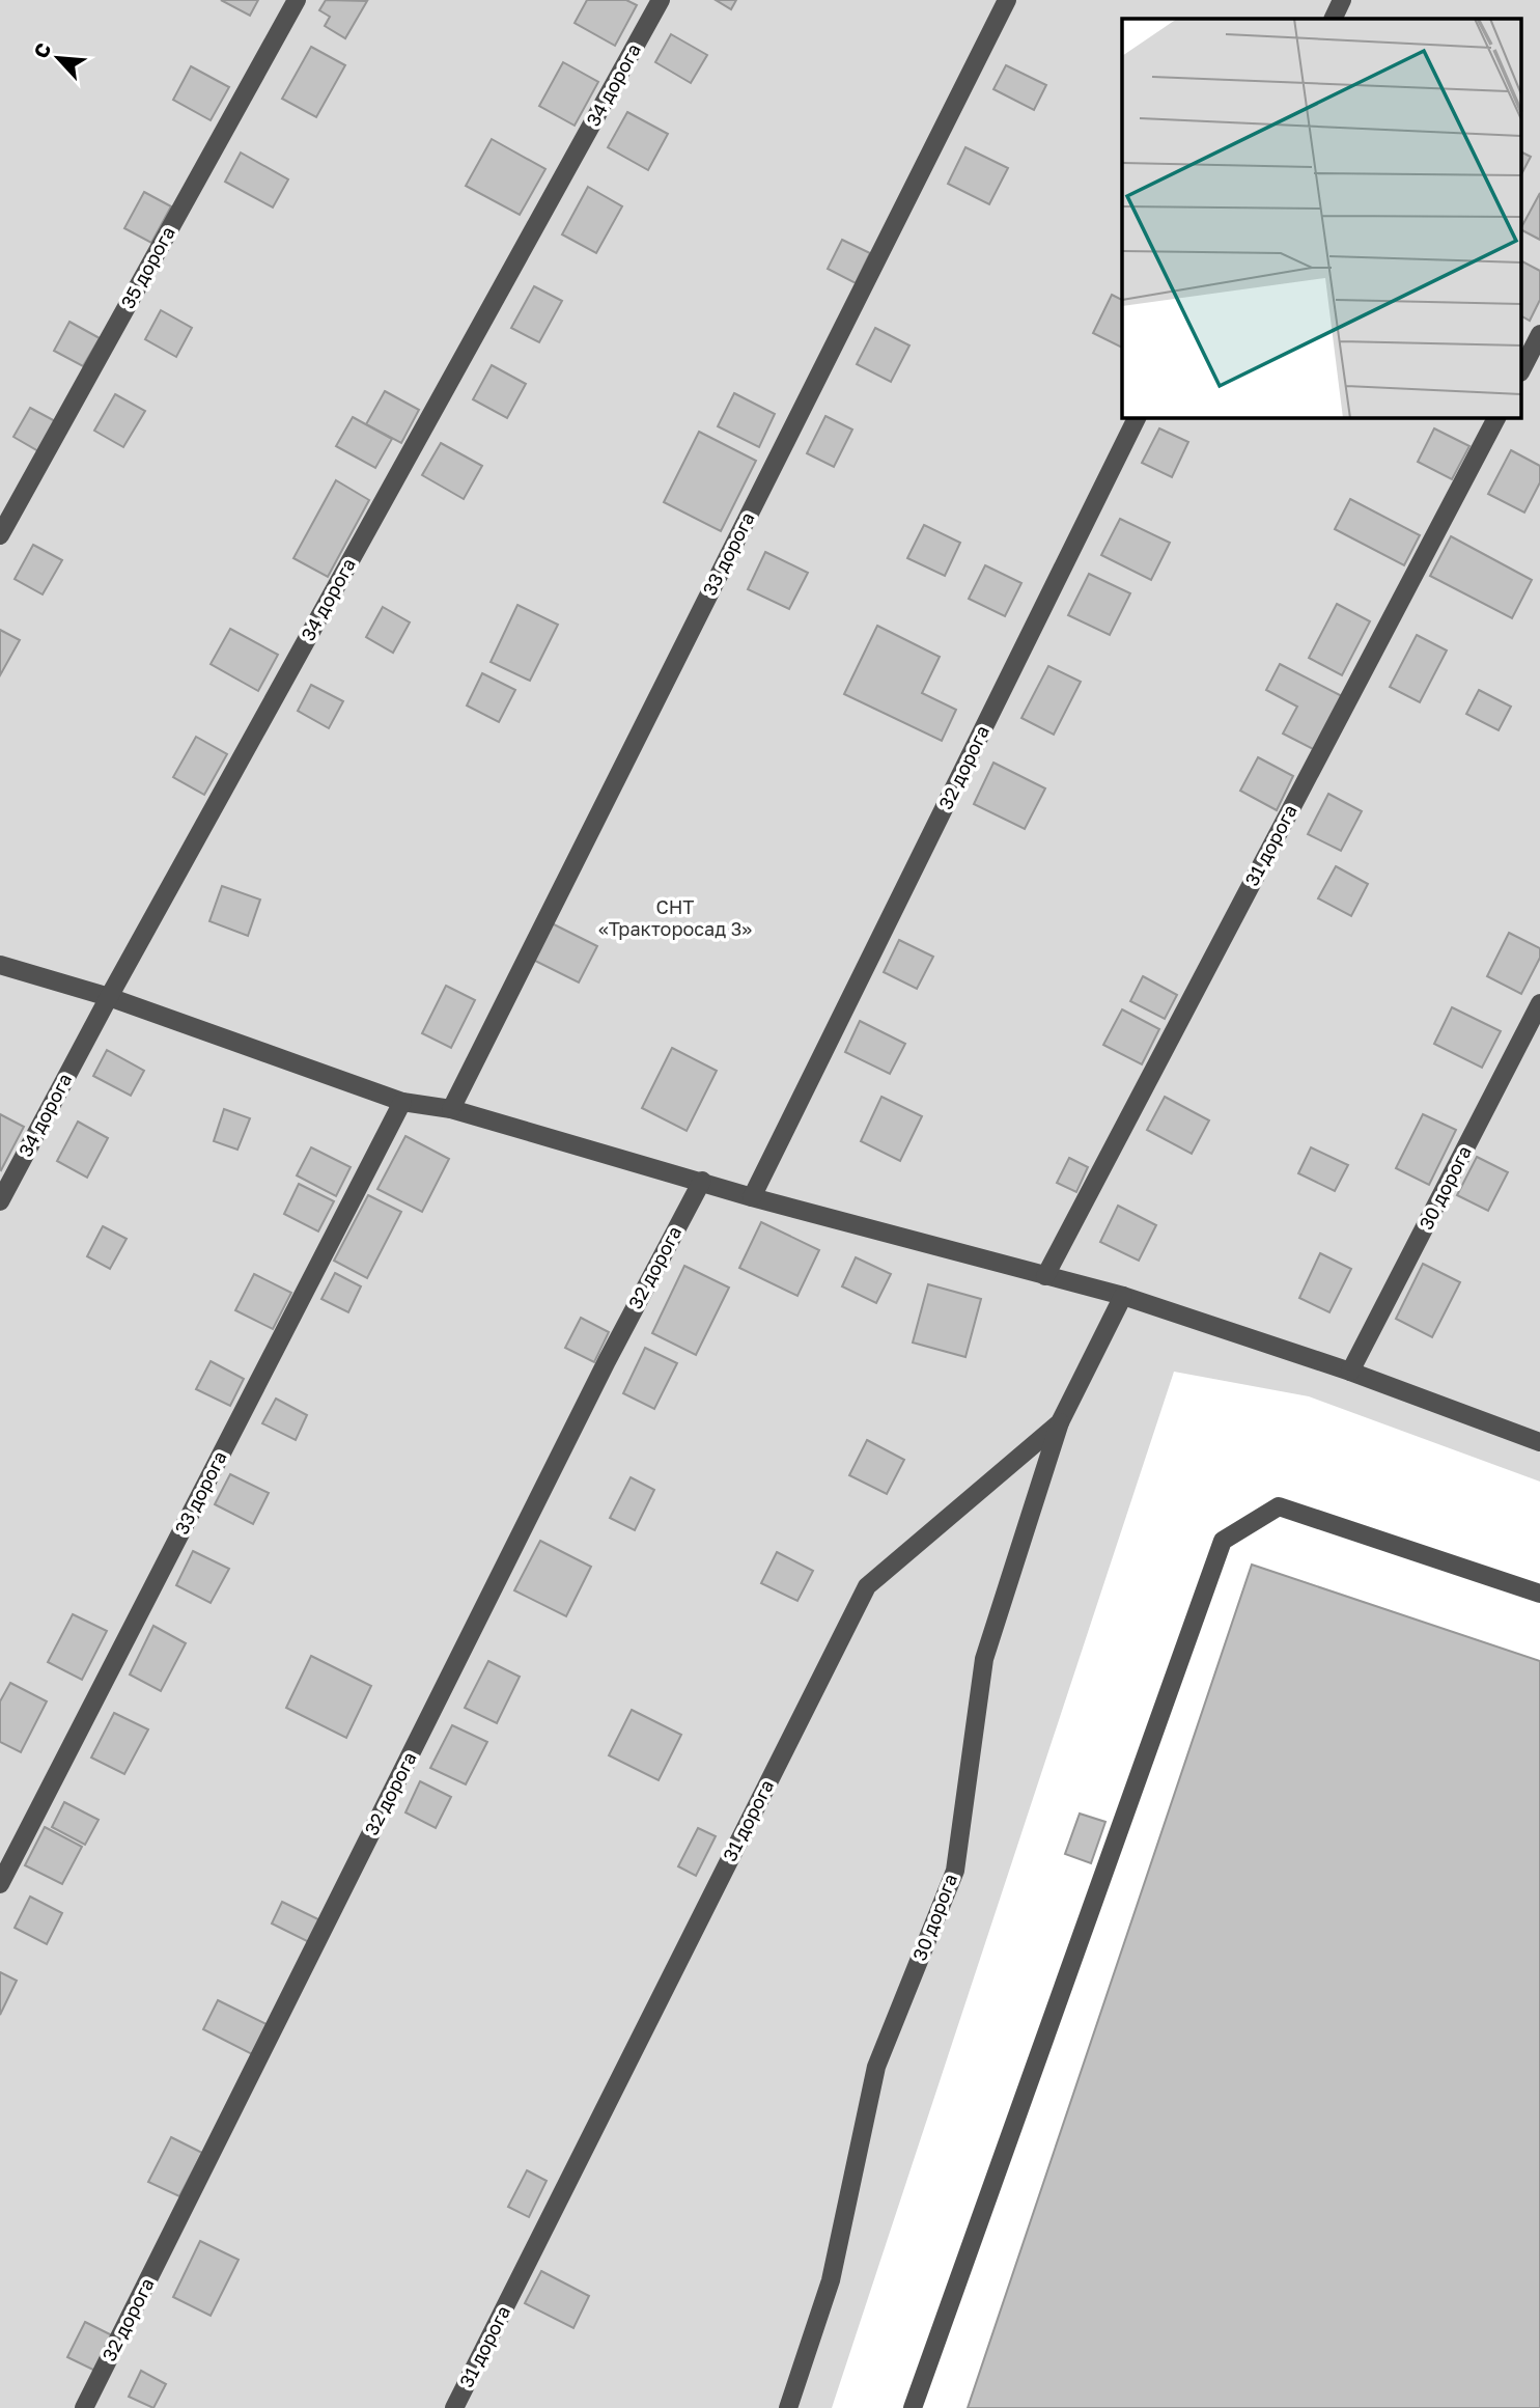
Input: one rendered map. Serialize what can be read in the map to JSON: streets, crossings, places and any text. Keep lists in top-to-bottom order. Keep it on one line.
{"streets":{"street":["34 дорога","35 дорога","33 дорога","32 дорога","31 дорога","30 дорога"]},"crossings":[["31 дорога","30 дорога"]],"parks":["СНТ «Тракторосад 3»"],"north":"top left"}
